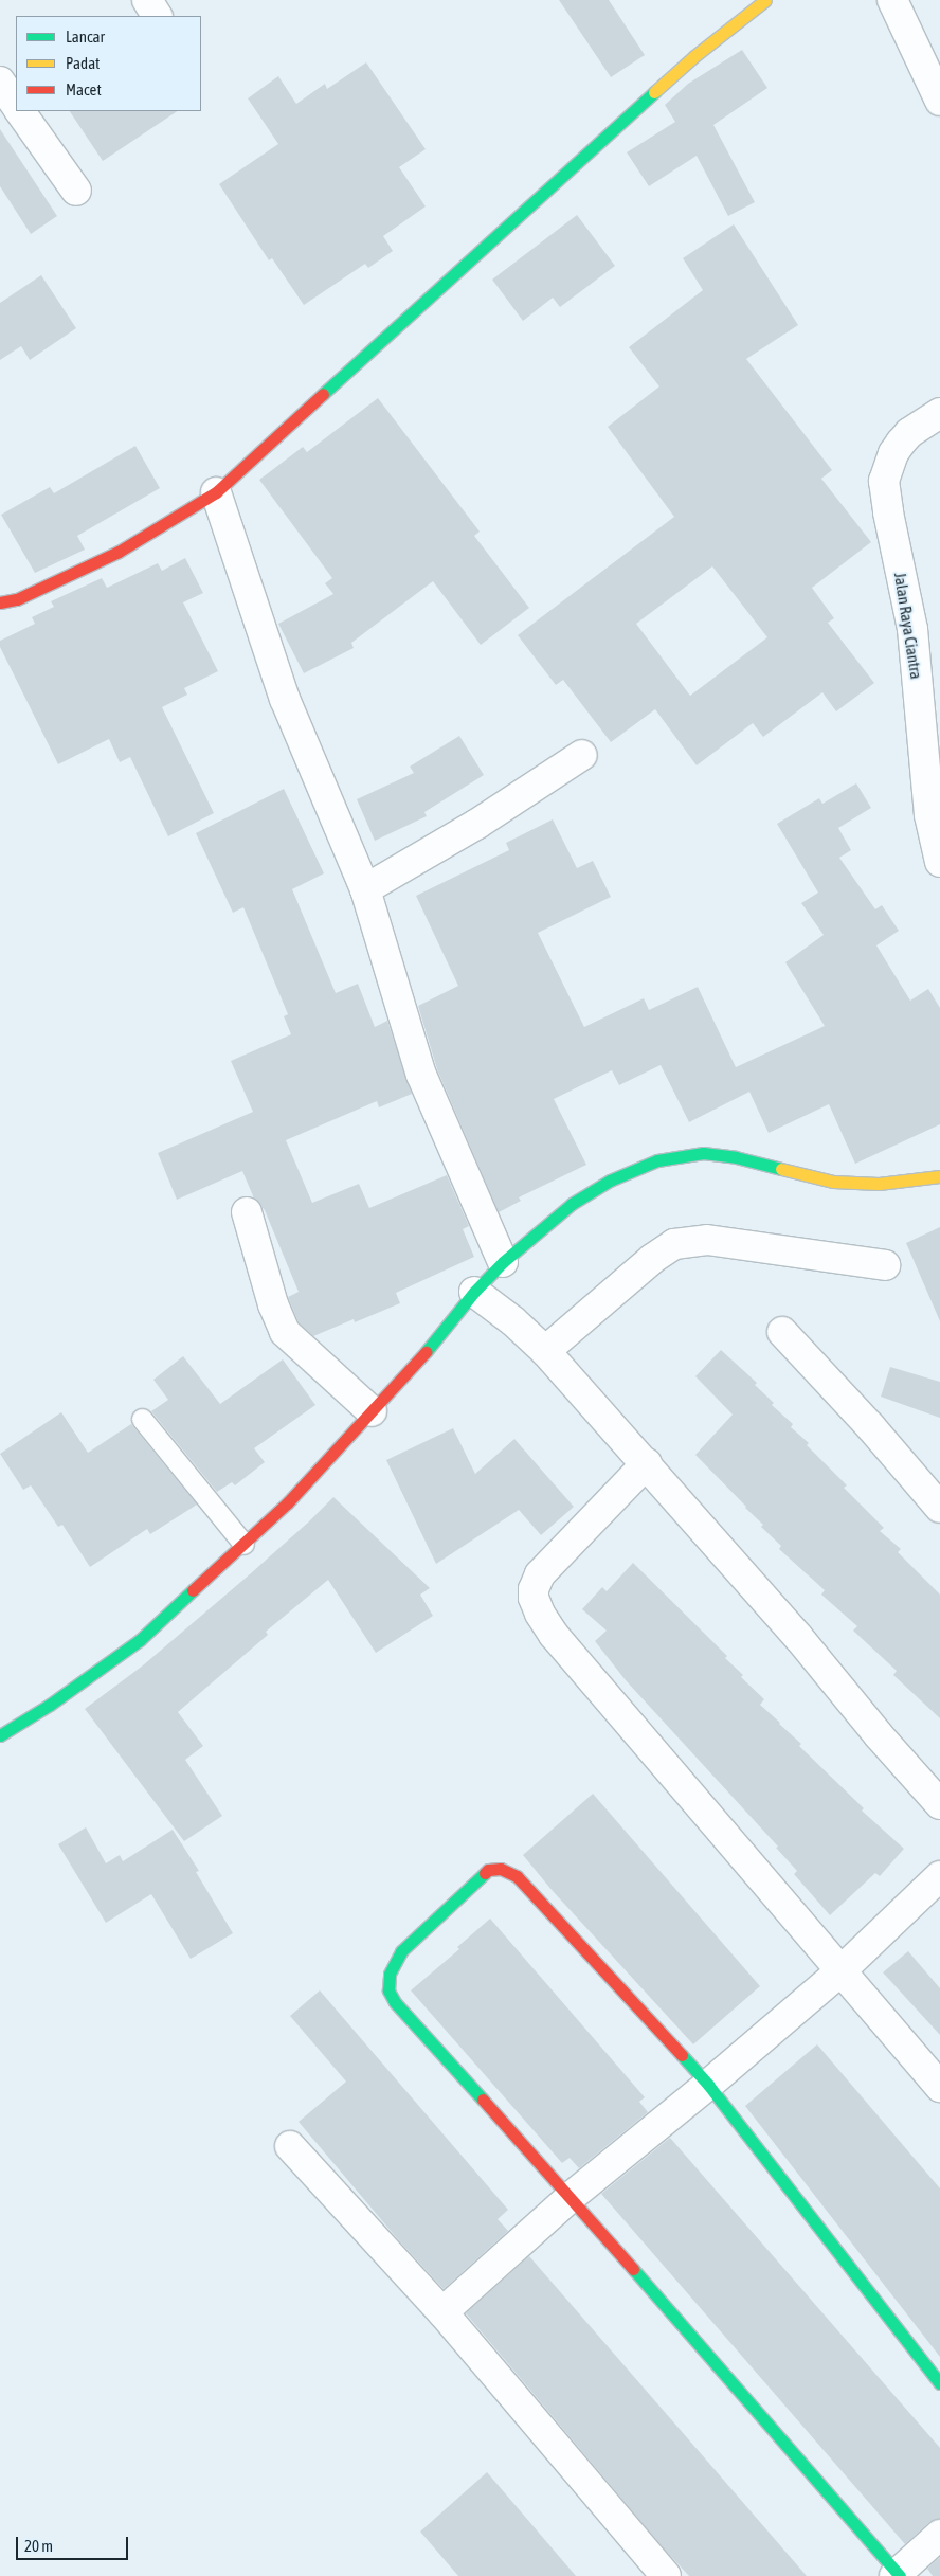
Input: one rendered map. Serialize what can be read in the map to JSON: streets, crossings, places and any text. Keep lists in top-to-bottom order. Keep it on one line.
{"streets":{"street":["Jalan Raya Ciantra"]},"legend":["Lancar","Padat","Macet"],"scale_bar":"20 m"}
